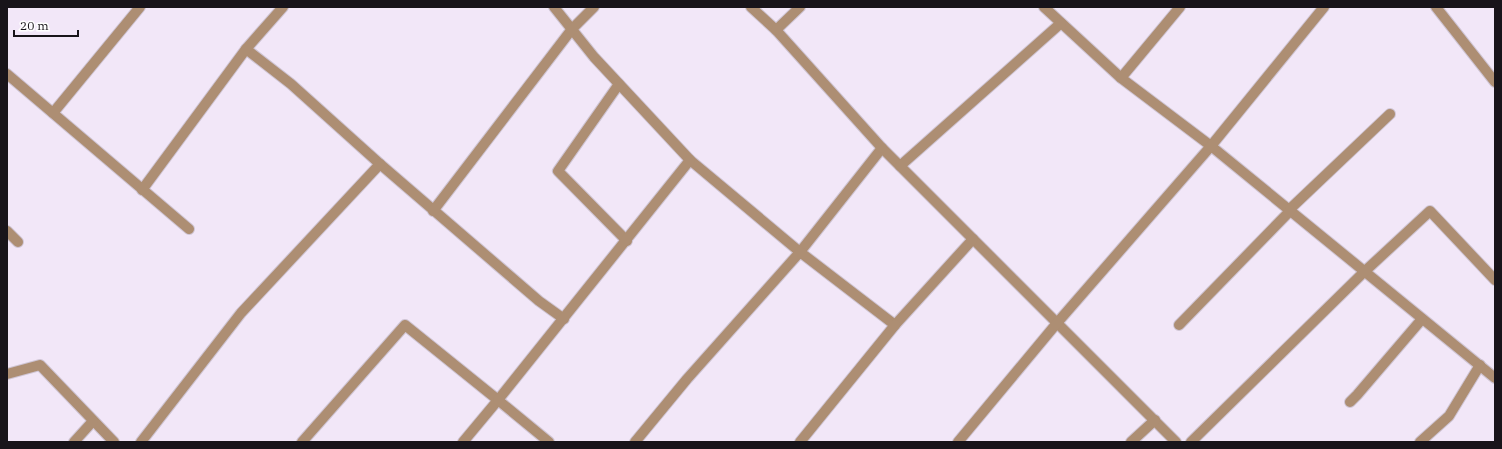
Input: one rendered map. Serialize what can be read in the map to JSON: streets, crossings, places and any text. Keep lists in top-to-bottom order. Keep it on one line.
{"scale_bar":"20 m"}
